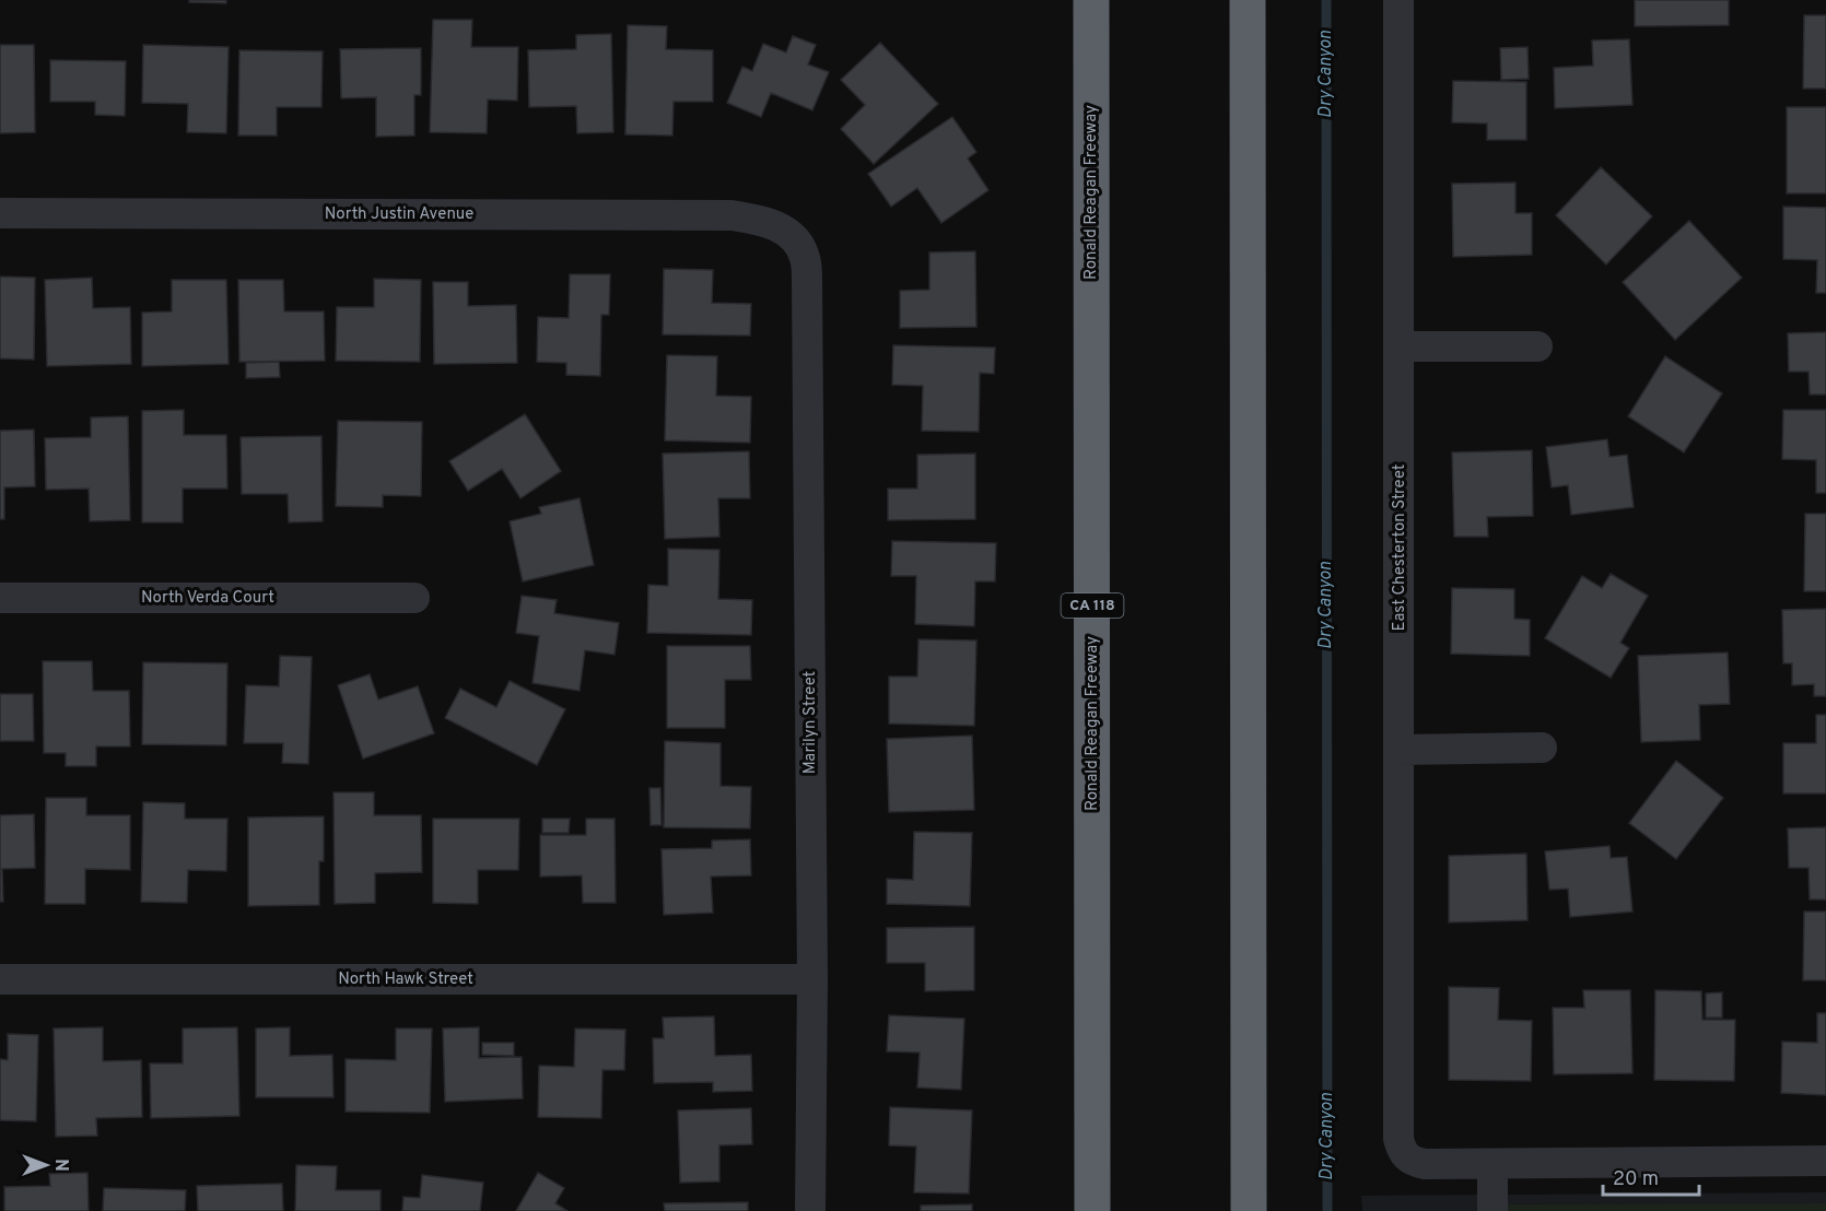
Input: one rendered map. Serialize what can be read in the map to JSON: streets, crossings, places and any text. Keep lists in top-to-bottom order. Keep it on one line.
{"streets":{"highway":["Ronald Reagan Freeway","CA 118"],"street":["North Justin Avenue","East Chesterton Street","North Verda Court","Marilyn Street","North Hawk Street"]},"crossings":[["North Justin Avenue","Marilyn Street"],["Marilyn Street","North Hawk Street"]],"water":["Dry Canyon"],"scale_bar":"20 m","north":"right"}
